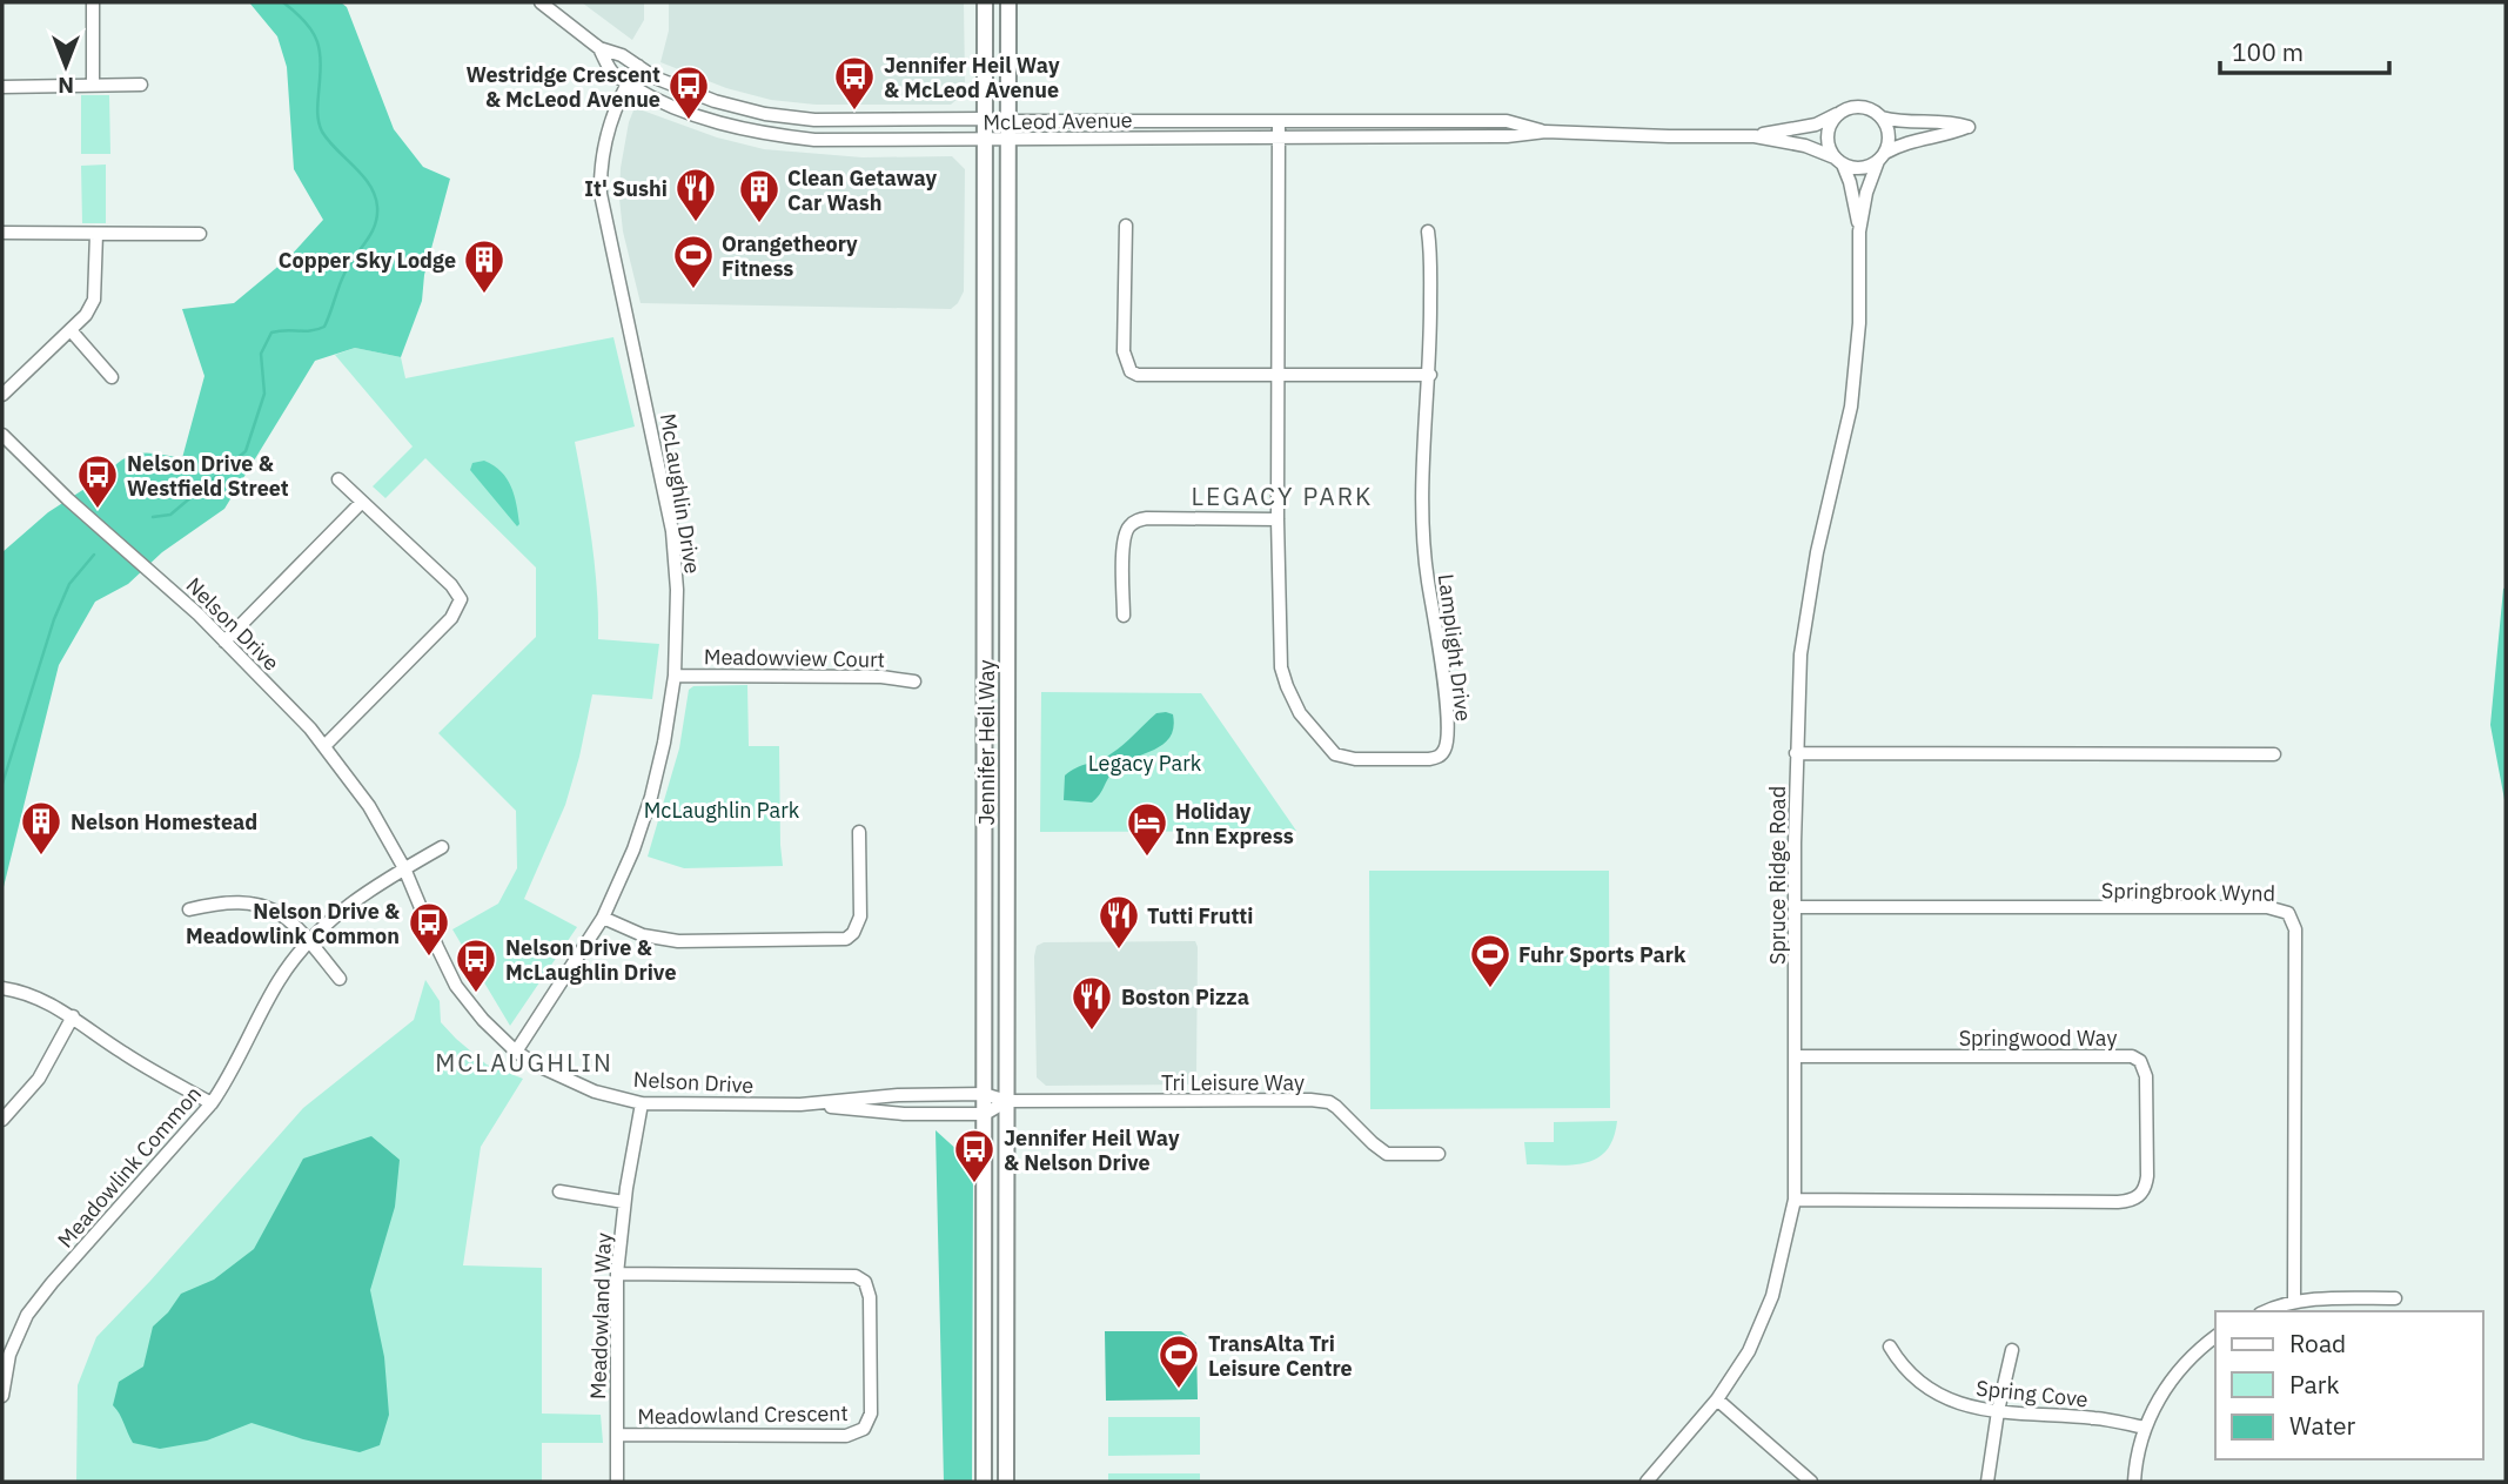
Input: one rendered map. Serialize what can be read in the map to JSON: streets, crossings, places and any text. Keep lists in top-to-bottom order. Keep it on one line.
{"streets":{"main road":["Jennifer Heil Way"],"street":["McLeod Avenue","McLaughlin Drive","Nelson Drive","Lamplight Drive","Meadowview Court","Spruce Ridge Road","Springbrook Wynd","Springwood Way","Tri Leisure Way","Meadowlink Common","Meadowland Way","Spring Cove","Meadowland Crescent"]},"crossings":[["McLeod Avenue","McLaughlin Drive"],["McLeod Avenue","Lamplight Drive"],["McLeod Avenue","Jennifer Heil Way"],["McLeod Avenue","Spruce Ridge Road"],["McLaughlin Drive","Nelson Drive"],["McLaughlin Drive","Meadowview Court"],["Nelson Drive","Jennifer Heil Way"],["Nelson Drive","Tri Leisure Way"],["Nelson Drive","Meadowlink Common"],["Nelson Drive","Meadowland Way"],["Jennifer Heil Way","Tri Leisure Way"],["Spruce Ridge Road","Springbrook Wynd"],["Spruce Ridge Road","Springwood Way"],["Meadowland Way","Meadowland Crescent"]],"districts":["LEGACY PARK","MCLAUGHLIN"],"parks":["Legacy Park","McLaughlin Park"],"places":{"bus stop":["Jennifer Heil Way & McLeod Avenue","Westridge Crescent & McLeod Avenue","Nelson Drive & Westfield Street","Nelson Drive & Meadowlink Common","Nelson Drive & McLaughlin Drive","Jennifer Heil Way & Nelson Drive"],"restaurant":["It' Sushi","Tutti Frutti","Boston Pizza"],"building":["Clean Getaway Car Wash","Copper Sky Lodge","Nelson Homestead"],"sports":["Orangetheory Fitness","Fuhr Sports Park","TransAlta Tri Leisure Centre"],"hotel":["Holiday Inn Express"]},"legend":["Road","Park","Water"],"scale_bar":"100 m","north":"bottom"}
